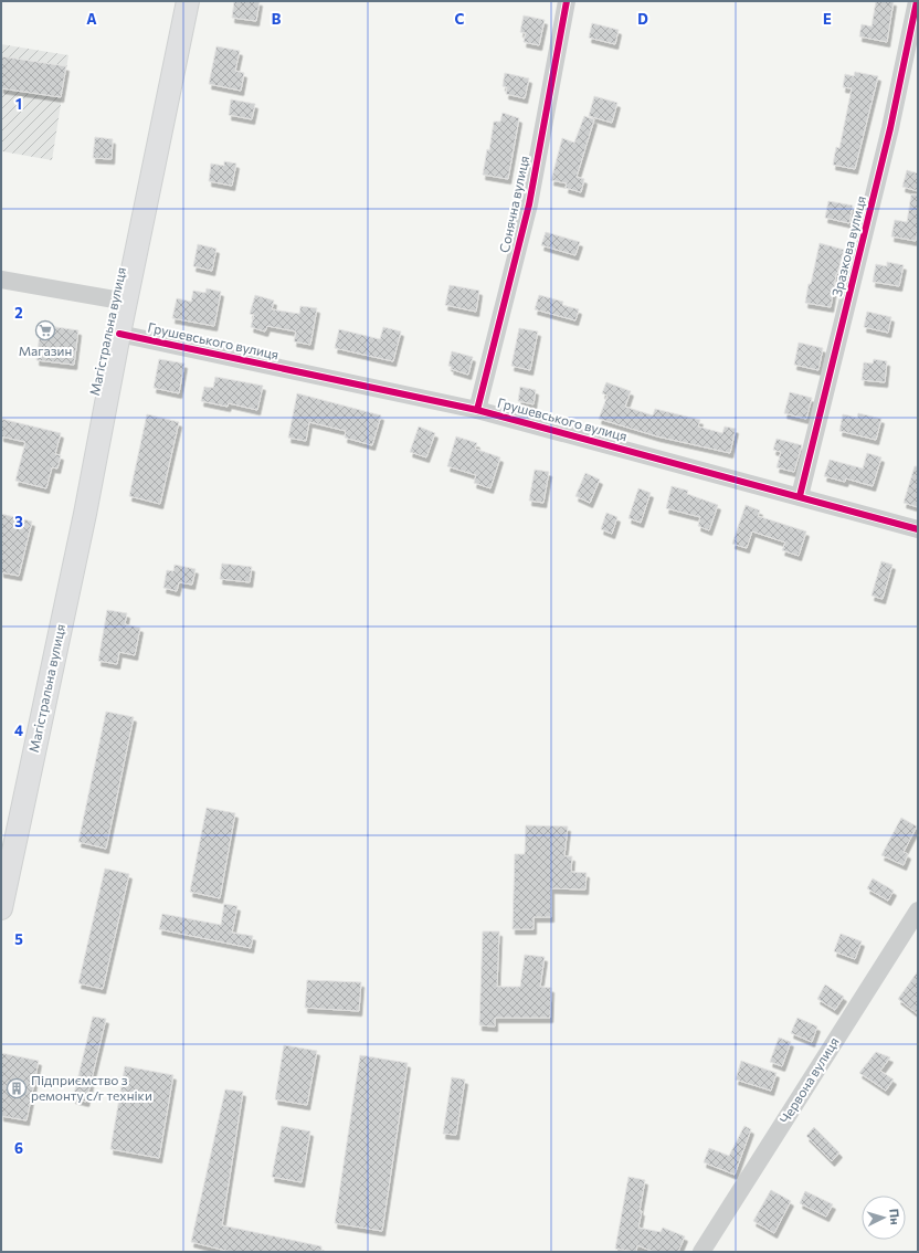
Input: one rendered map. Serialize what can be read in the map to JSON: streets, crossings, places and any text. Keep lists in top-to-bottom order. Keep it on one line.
{"streets":{"main road":["Магістральна вулиця"],"street":["Сонячна вулиця","Зразкова вулиця","Грушевського вулиця","Червона вулиця"]},"crossings":[["Сонячна вулиця","Грушевського вулиця"],["Зразкова вулиця","Грушевського вулиця"],["Магістральна вулиця","Грушевського вулиця"]],"places":{"supermarket":["Магазин"],"building":["Підприємство з ремонту с/г техніки"]},"north":"right","grid":{"columns":["A","B","C","D","E"],"rows":["1","2","3","4","5","6"]}}
